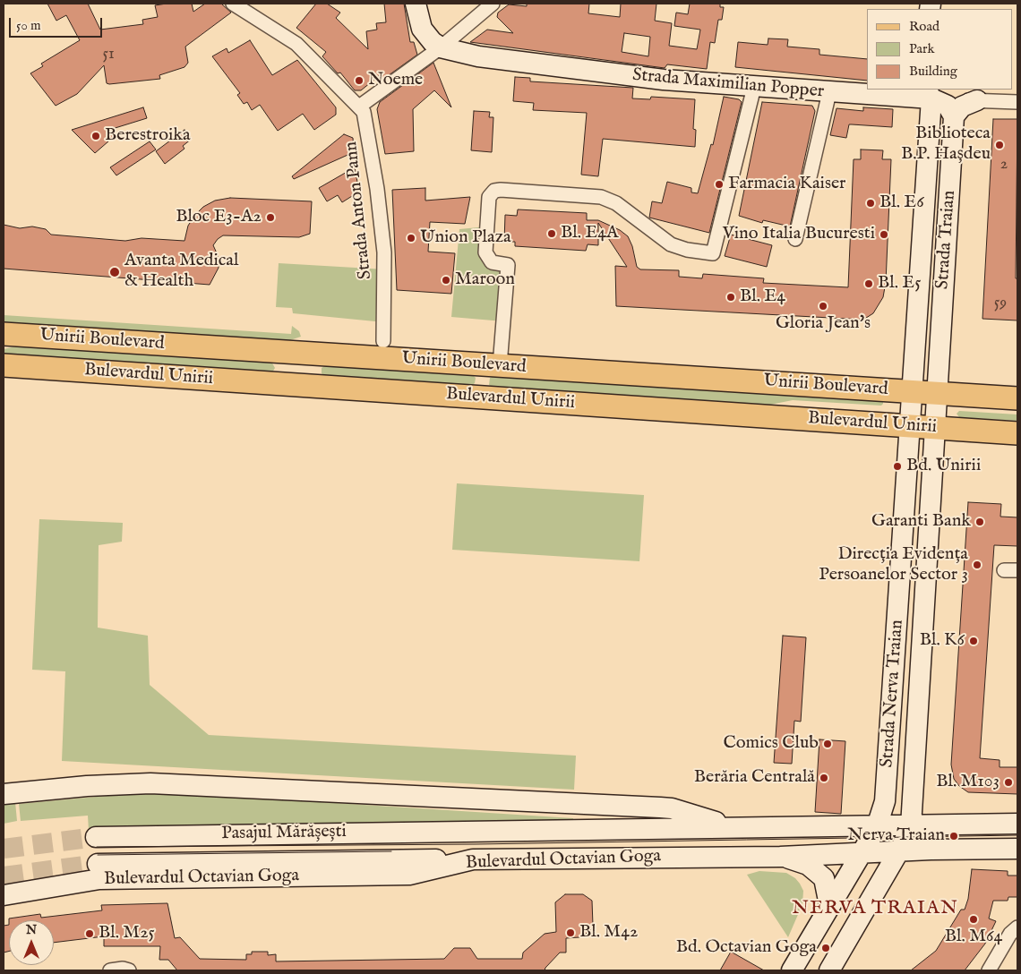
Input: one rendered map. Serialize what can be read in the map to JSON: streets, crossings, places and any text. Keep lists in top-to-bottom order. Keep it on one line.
{"streets":{"main road":["Strada Maximilian Popper","Strada Traian","Unirii Boulevard","Bulevardul Unirii","Strada Nerva Traian","Pasajul Mărășești","Bulevardul Octavian Goga"],"street":["Strada Anton Pann"]},"crossings":[["Strada Maximilian Popper","Strada Traian"],["Strada Traian","Unirii Boulevard"],["Strada Traian","Bulevardul Unirii"],["Strada Traian","Strada Nerva Traian"],["Unirii Boulevard","Bulevardul Unirii"],["Unirii Boulevard","Strada Nerva Traian"],["Bulevardul Unirii","Strada Nerva Traian"],["Strada Nerva Traian","Bulevardul Octavian Goga"],["Pasajul Mărășești","Bulevardul Octavian Goga"]],"districts":["NERVA TRAIAN"],"places":["Noeme","Berestroika","Biblioteca B.P. Hașdeu","Farmacia Kaiser","Bl. E6","Bloc E3-A2","Bl. E4A","Vino Italia Bucuresti","Union Plaza","Avanta Medical & Health","Maroon","Bl. E5","Bl. E4","Gloria Jean's","Bd. Unirii","Garanti Bank","Direcția Evidența Persoanelor Sector 3","Bl. K6","Comics Club","Berăria Centrală","Bl. M103","Nerva Traian","Bl. M64","Bl. M42","Bl. M25","Bd. Octavian Goga"],"house_numbers":["51","2","59"],"legend":["Road","Park","Building"],"scale_bar":"50 m","north":"top"}
